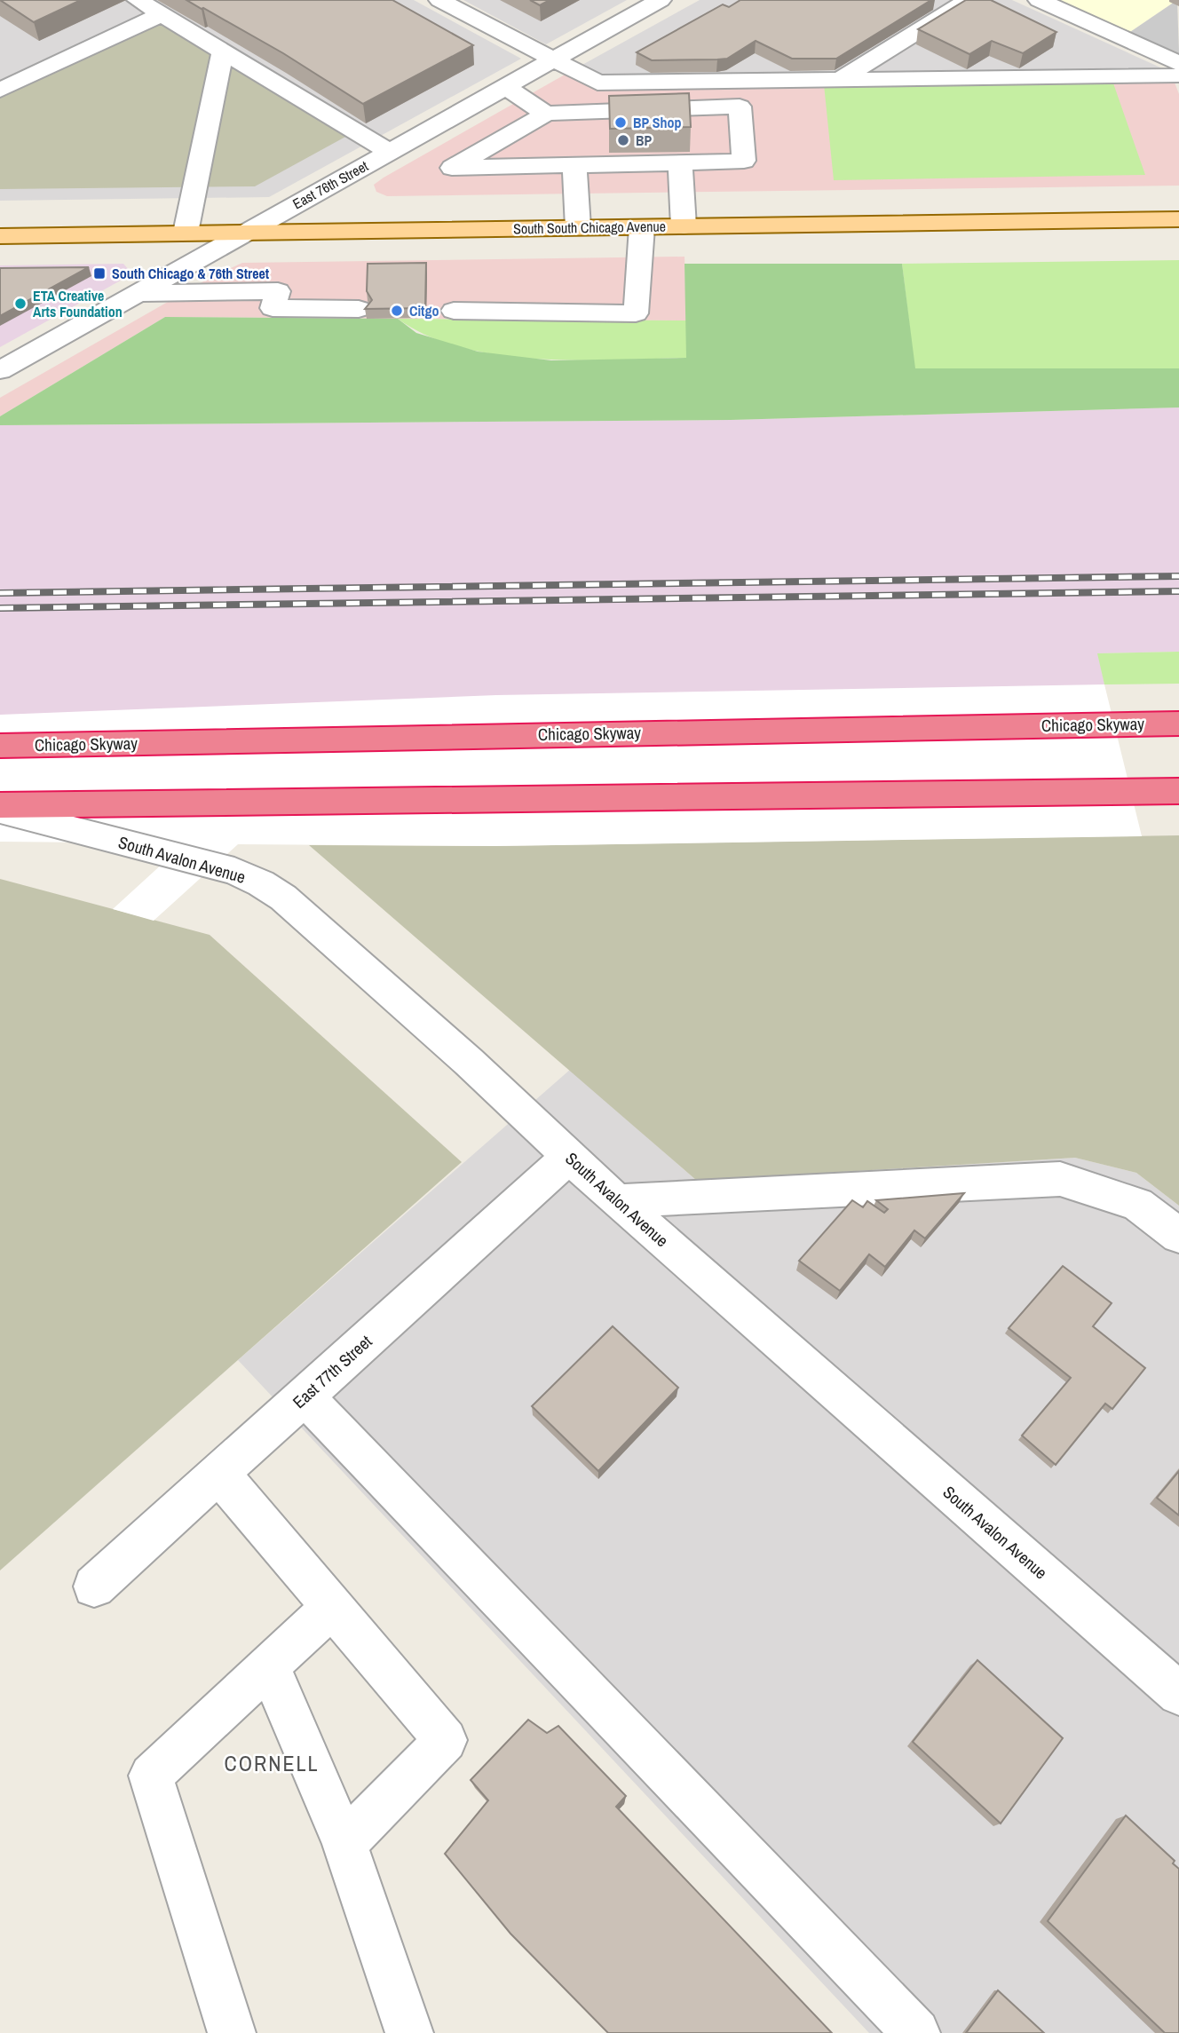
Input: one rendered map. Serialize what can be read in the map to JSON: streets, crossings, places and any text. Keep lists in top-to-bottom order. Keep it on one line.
{"streets":{"highway":["Chicago Skyway"],"main road":["South South Chicago Avenue"],"street":["East 76th Street","South Avalon Avenue","East 77th Street"]},"crossings":[["East 76th Street","South South Chicago Avenue"],["South Avalon Avenue","East 77th Street"]],"districts":["CORNELL"],"places":{"other":["BP Shop","BP","ETA Creative Arts Foundation","Citgo"],"transit":["South Chicago & 76th Street"]}}
